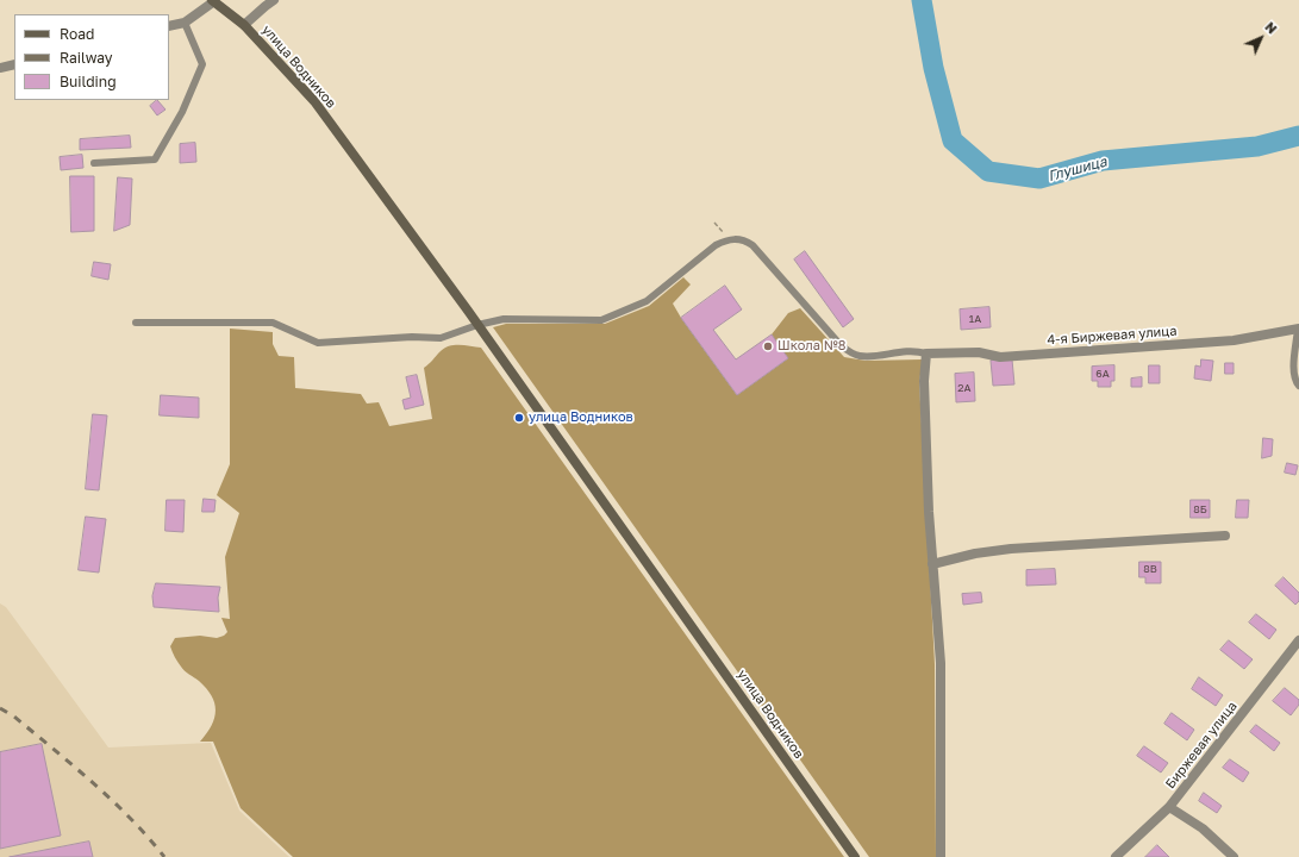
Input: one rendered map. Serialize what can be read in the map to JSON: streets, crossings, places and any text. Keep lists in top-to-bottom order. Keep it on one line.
{"streets":{"main road":["улица Водников"],"street":["4-я Биржевая улица","Биржевая улица"]},"water":["Глушица"],"places":["Школа №8","улица Водников"],"house_numbers":["1А","6А","2А","8Б","8В"],"legend":["Road","Railway","Building"],"north":"top right"}
